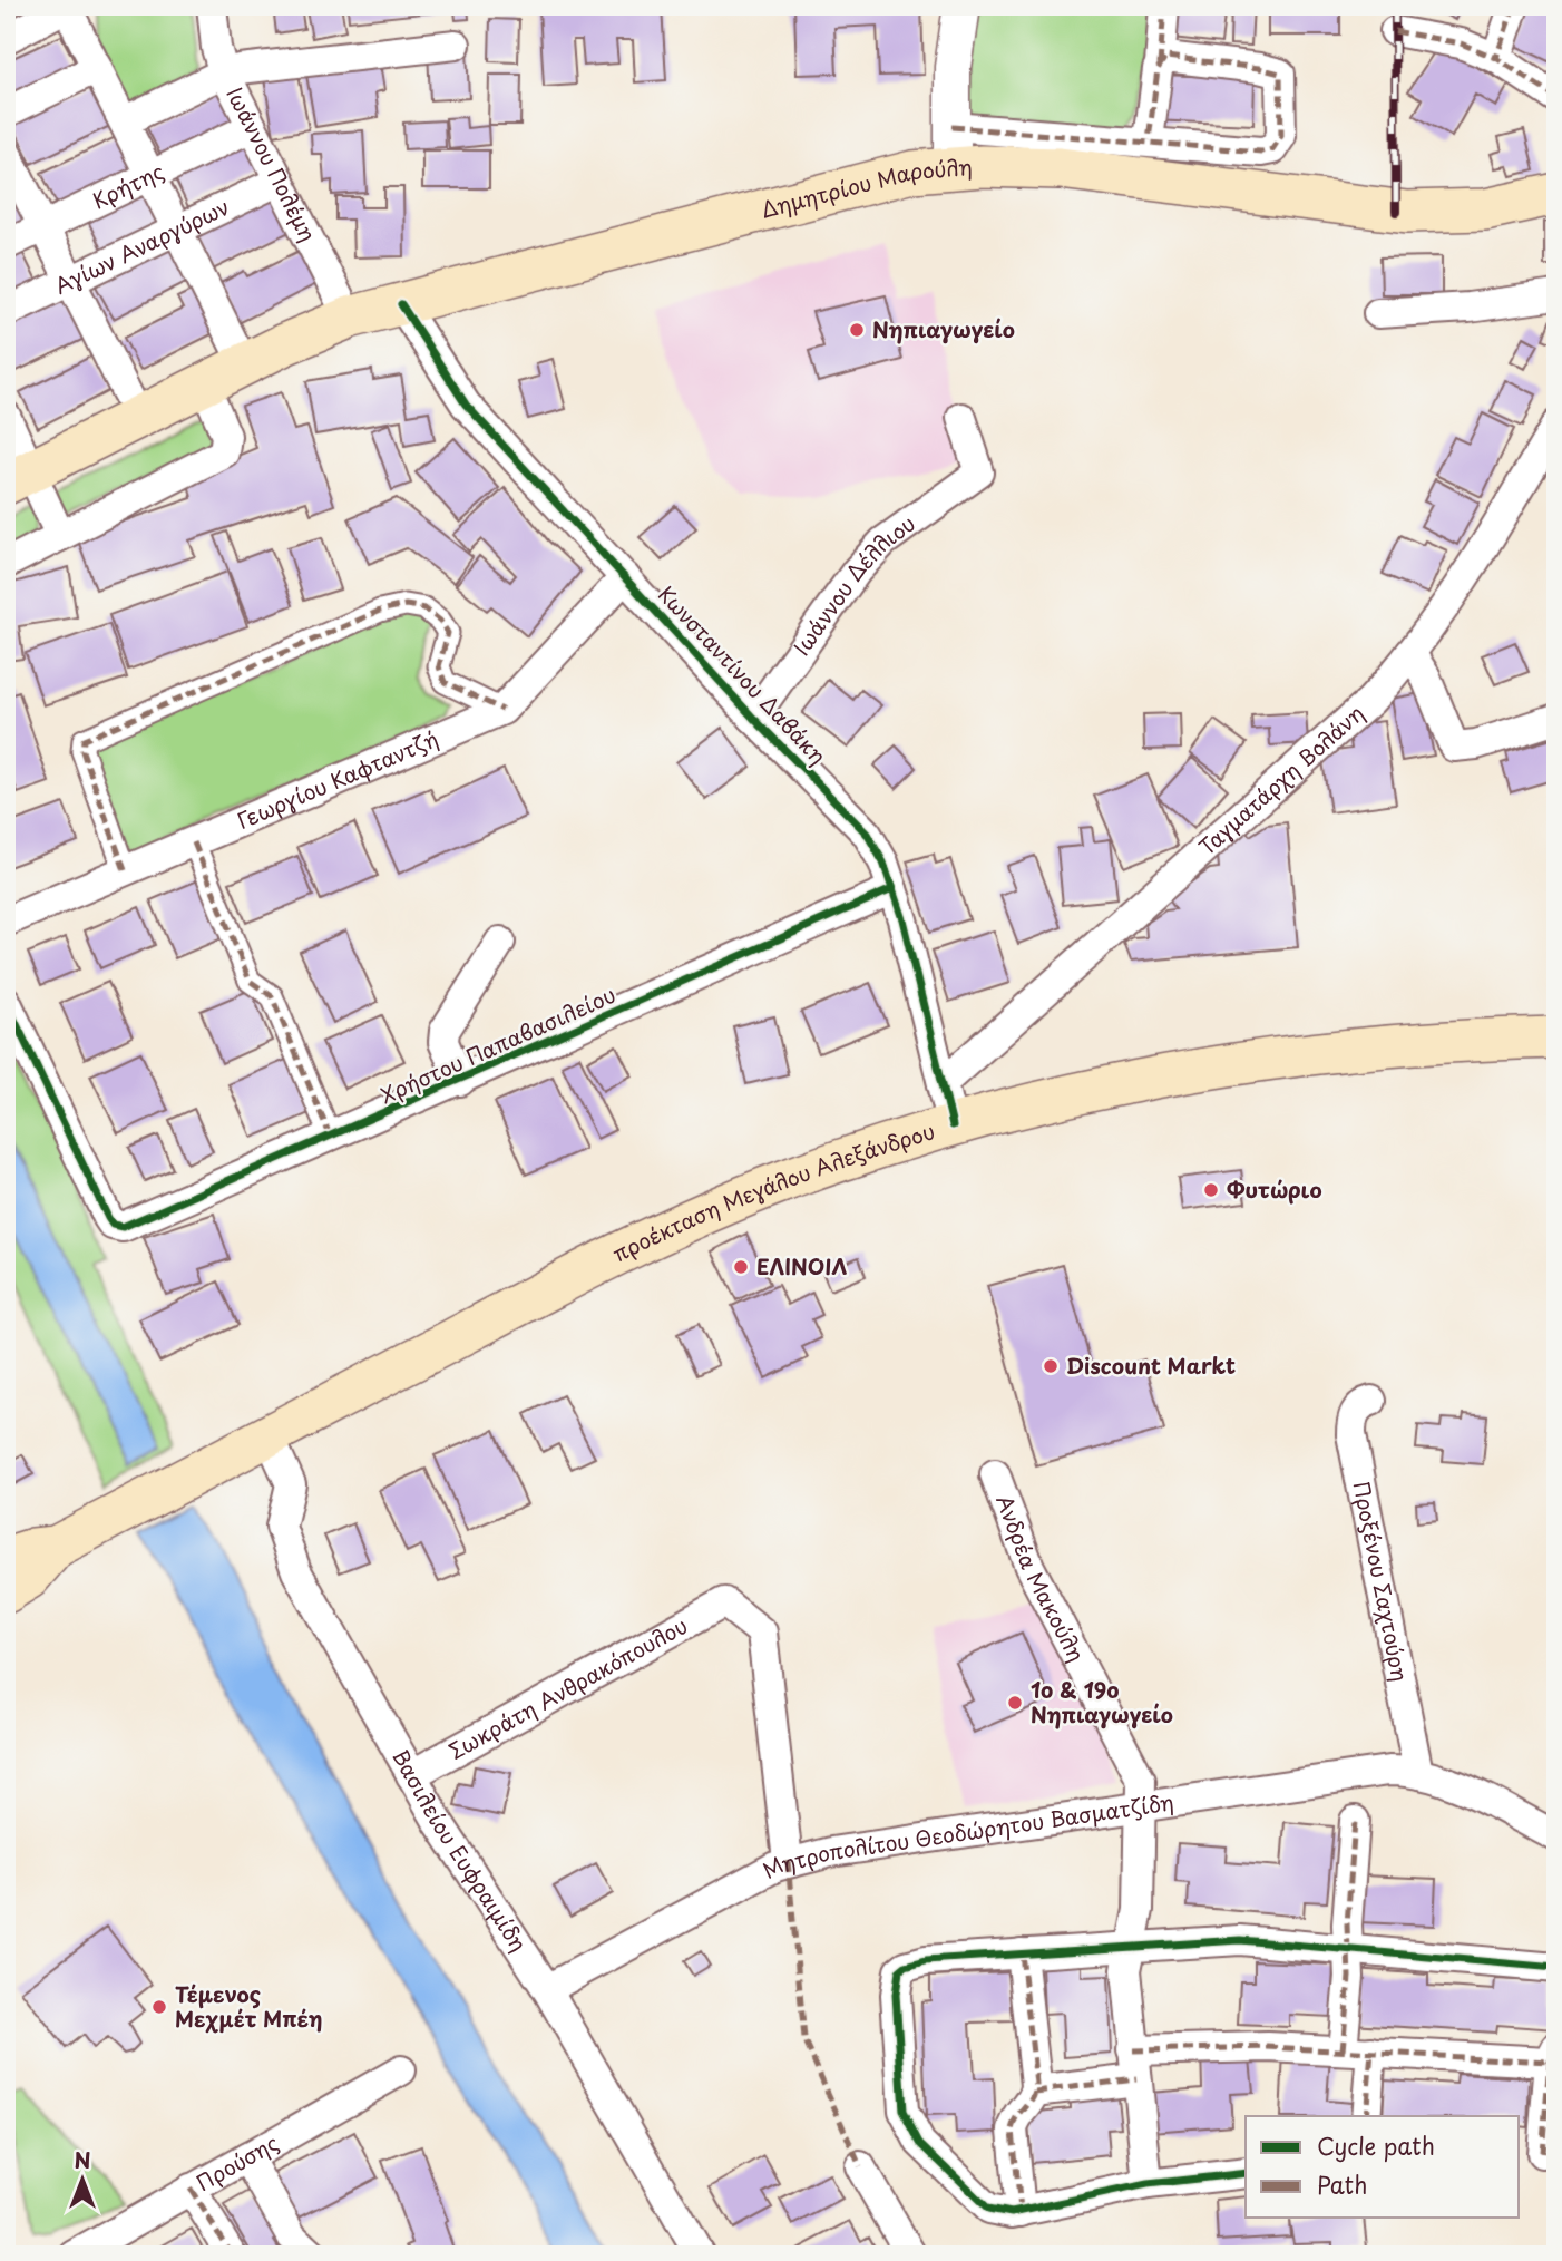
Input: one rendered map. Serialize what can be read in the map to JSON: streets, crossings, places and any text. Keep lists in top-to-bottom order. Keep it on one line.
{"streets":{"main road":["Δημητρίου Μαρούλη","προέκταση Μεγάλου Αλεξάνδρου"],"street":["Ιωάννου Πολέμη","Κρήτης","Αγίων Αναργύρων","Ιωάννου Δέλλιου","Κωνσταντίνου Δαβάκη","Γεωργίου Καφταντζή","Ταγματάρχη Βολάνη","Χρήστου Παπαβασιλείου","Ανδρέα Μακούλη","Προξένου Σαχτούρη","Σωκράτη Ανθρακόπουλου","Μητροπολίτου Θεοδώρητου Βασματζίδη","Βασιλείου Ευφραιμίδη","Προύσης"]},"crossings":[["Ιωάννου Πολέμη","Κρήτης"],["Ιωάννου Πολέμη","Δημητρίου Μαρούλη"],["Ιωάννου Πολέμη","Αγίων Αναργύρων"],["Δημητρίου Μαρούλη","Κωνσταντίνου Δαβάκη"],["Ιωάννου Δέλλιου","Κωνσταντίνου Δαβάκη"],["Κωνσταντίνου Δαβάκη","Γεωργίου Καφταντζή"],["Κωνσταντίνου Δαβάκη","Ταγματάρχη Βολάνη"],["Κωνσταντίνου Δαβάκη","Χρήστου Παπαβασιλείου"],["Κωνσταντίνου Δαβάκη","προέκταση Μεγάλου Αλεξάνδρου"],["προέκταση Μεγάλου Αλεξάνδρου","Βασιλείου Ευφραιμίδη"],["Ανδρέα Μακούλη","Μητροπολίτου Θεοδώρητου Βασματζίδη"],["Προξένου Σαχτούρη","Μητροπολίτου Θεοδώρητου Βασματζίδη"],["Σωκράτη Ανθρακόπουλου","Μητροπολίτου Θεοδώρητου Βασματζίδη"],["Σωκράτη Ανθρακόπουλου","Βασιλείου Ευφραιμίδη"],["Μητροπολίτου Θεοδώρητου Βασματζίδη","Βασιλείου Ευφραιμίδη"]],"places":["Νηπιαγωγείο","Φυτώριο","ΕΛΙΝΟΙΛ","Discount Markt","1ο & 19ο Νηπιαγωγείο","Τέμενος Μεχμέτ Μπέη"],"legend":["Cycle path","Path"],"north":"top"}
